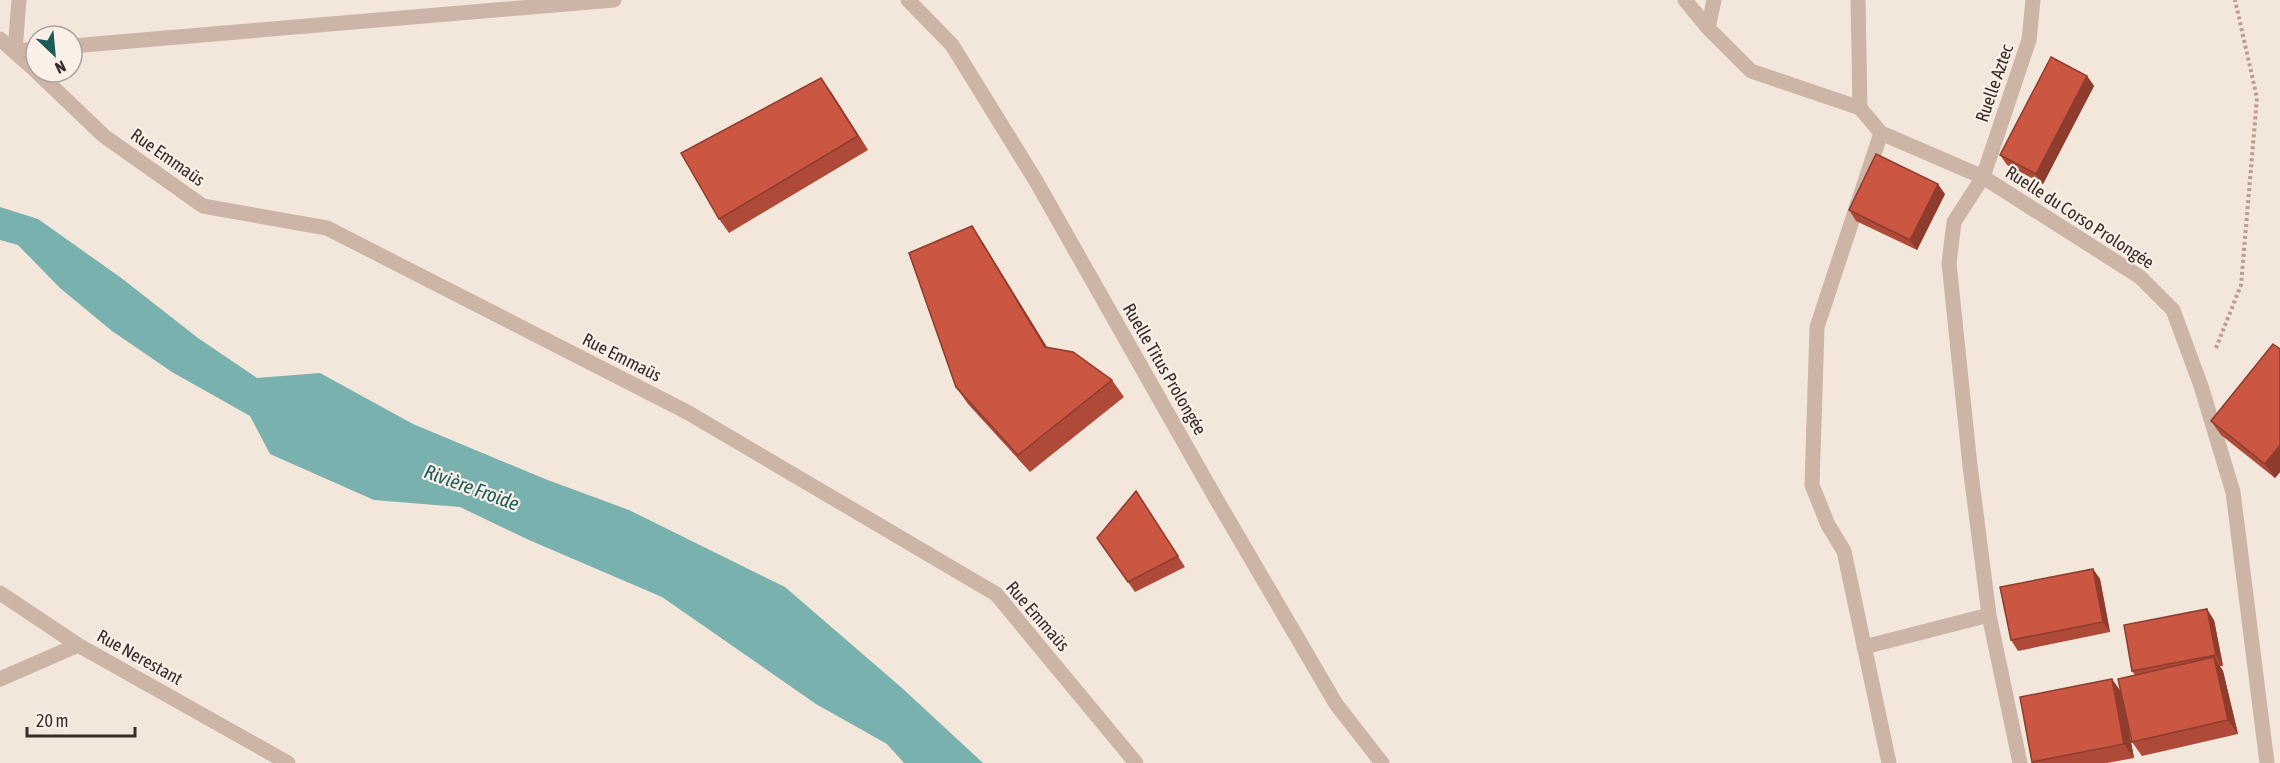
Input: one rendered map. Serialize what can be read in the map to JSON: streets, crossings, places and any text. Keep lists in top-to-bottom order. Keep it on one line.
{"streets":{"street":["Ruelle Aztec","Rue Emmaüs","Ruelle du Corso Prolongée","Ruelle Titus Prolongée","Rue Nerestant"]},"crossings":[["Ruelle Aztec","Ruelle du Corso Prolongée"]],"water":["Rivière Froide"],"scale_bar":"20 m","north":"bottom right"}
